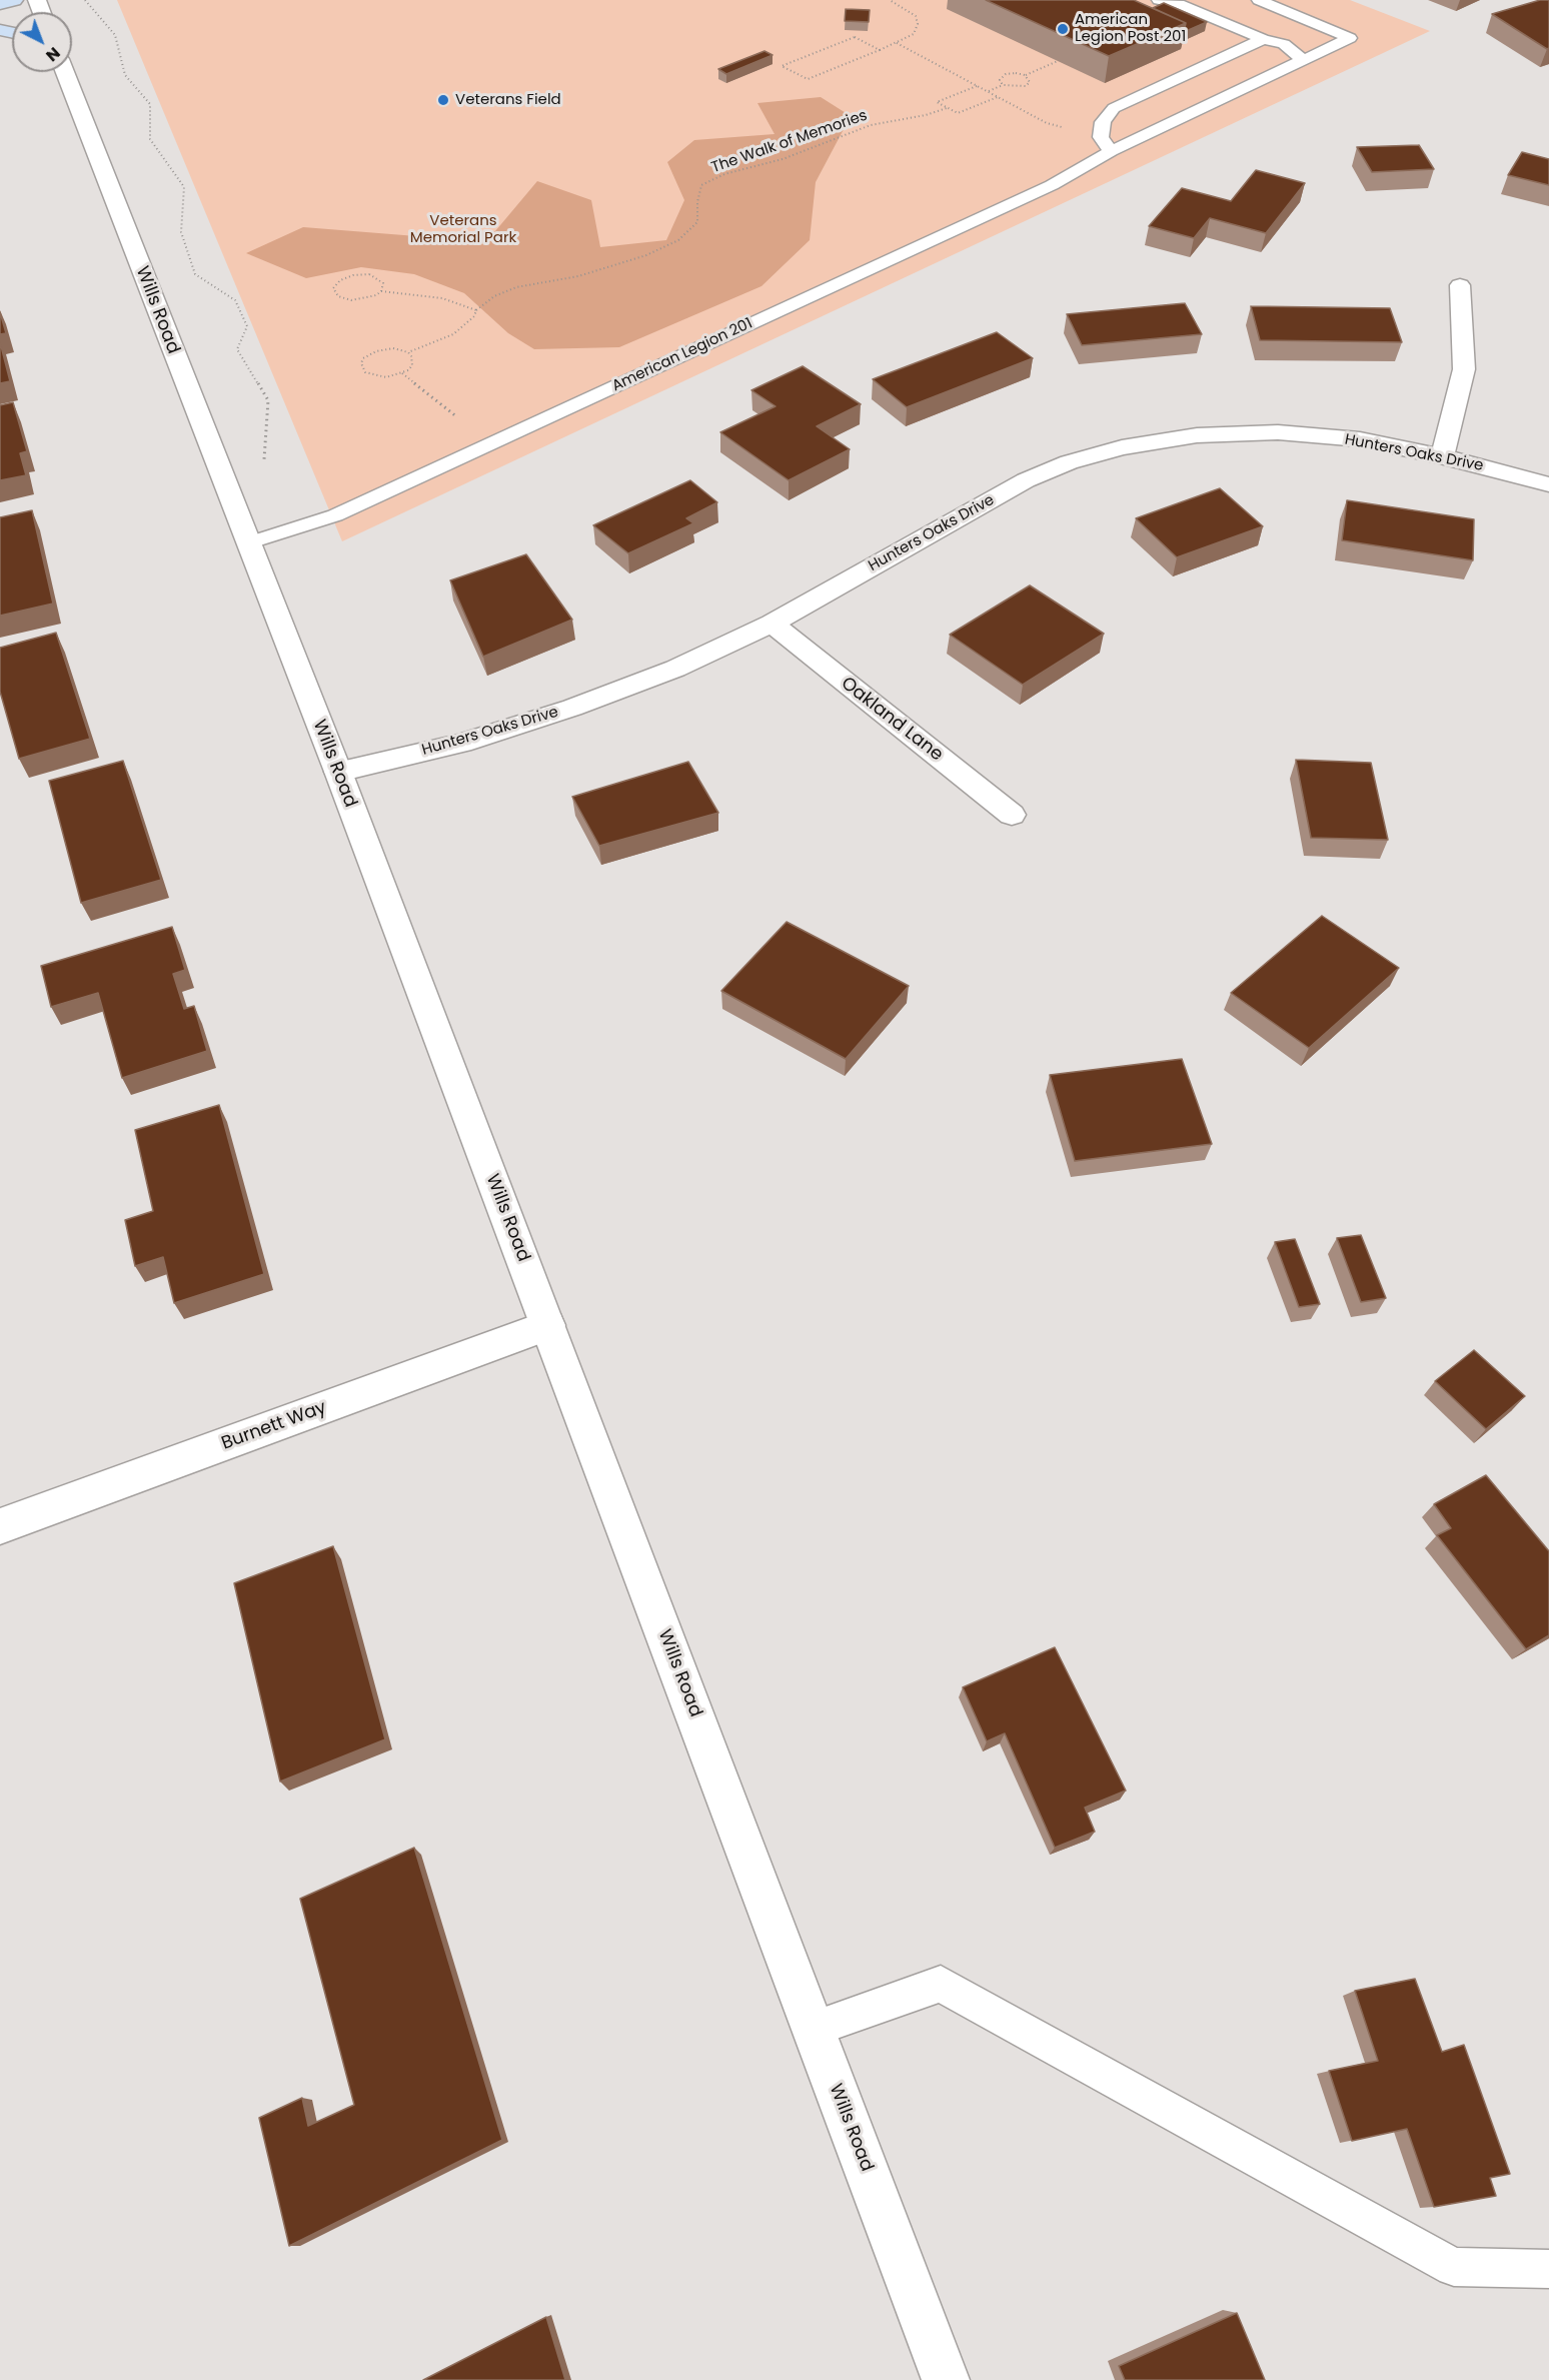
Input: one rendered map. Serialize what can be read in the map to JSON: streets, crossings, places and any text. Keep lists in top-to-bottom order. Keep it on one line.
{"streets":{"street":["Wills Road","Hunters Oaks Drive","Oakland Lane","Burnett Way"],"lane":["American Legion 201"],"path":["The Walk of Memories"]},"crossings":[["Wills Road","American Legion 201"],["Wills Road","Hunters Oaks Drive"],["Wills Road","Burnett Way"],["Hunters Oaks Drive","Oakland Lane"]],"parks":["Veterans Memorial Park"],"places":["American Legion Post 201","Veterans Field"],"north":"bottom right"}
